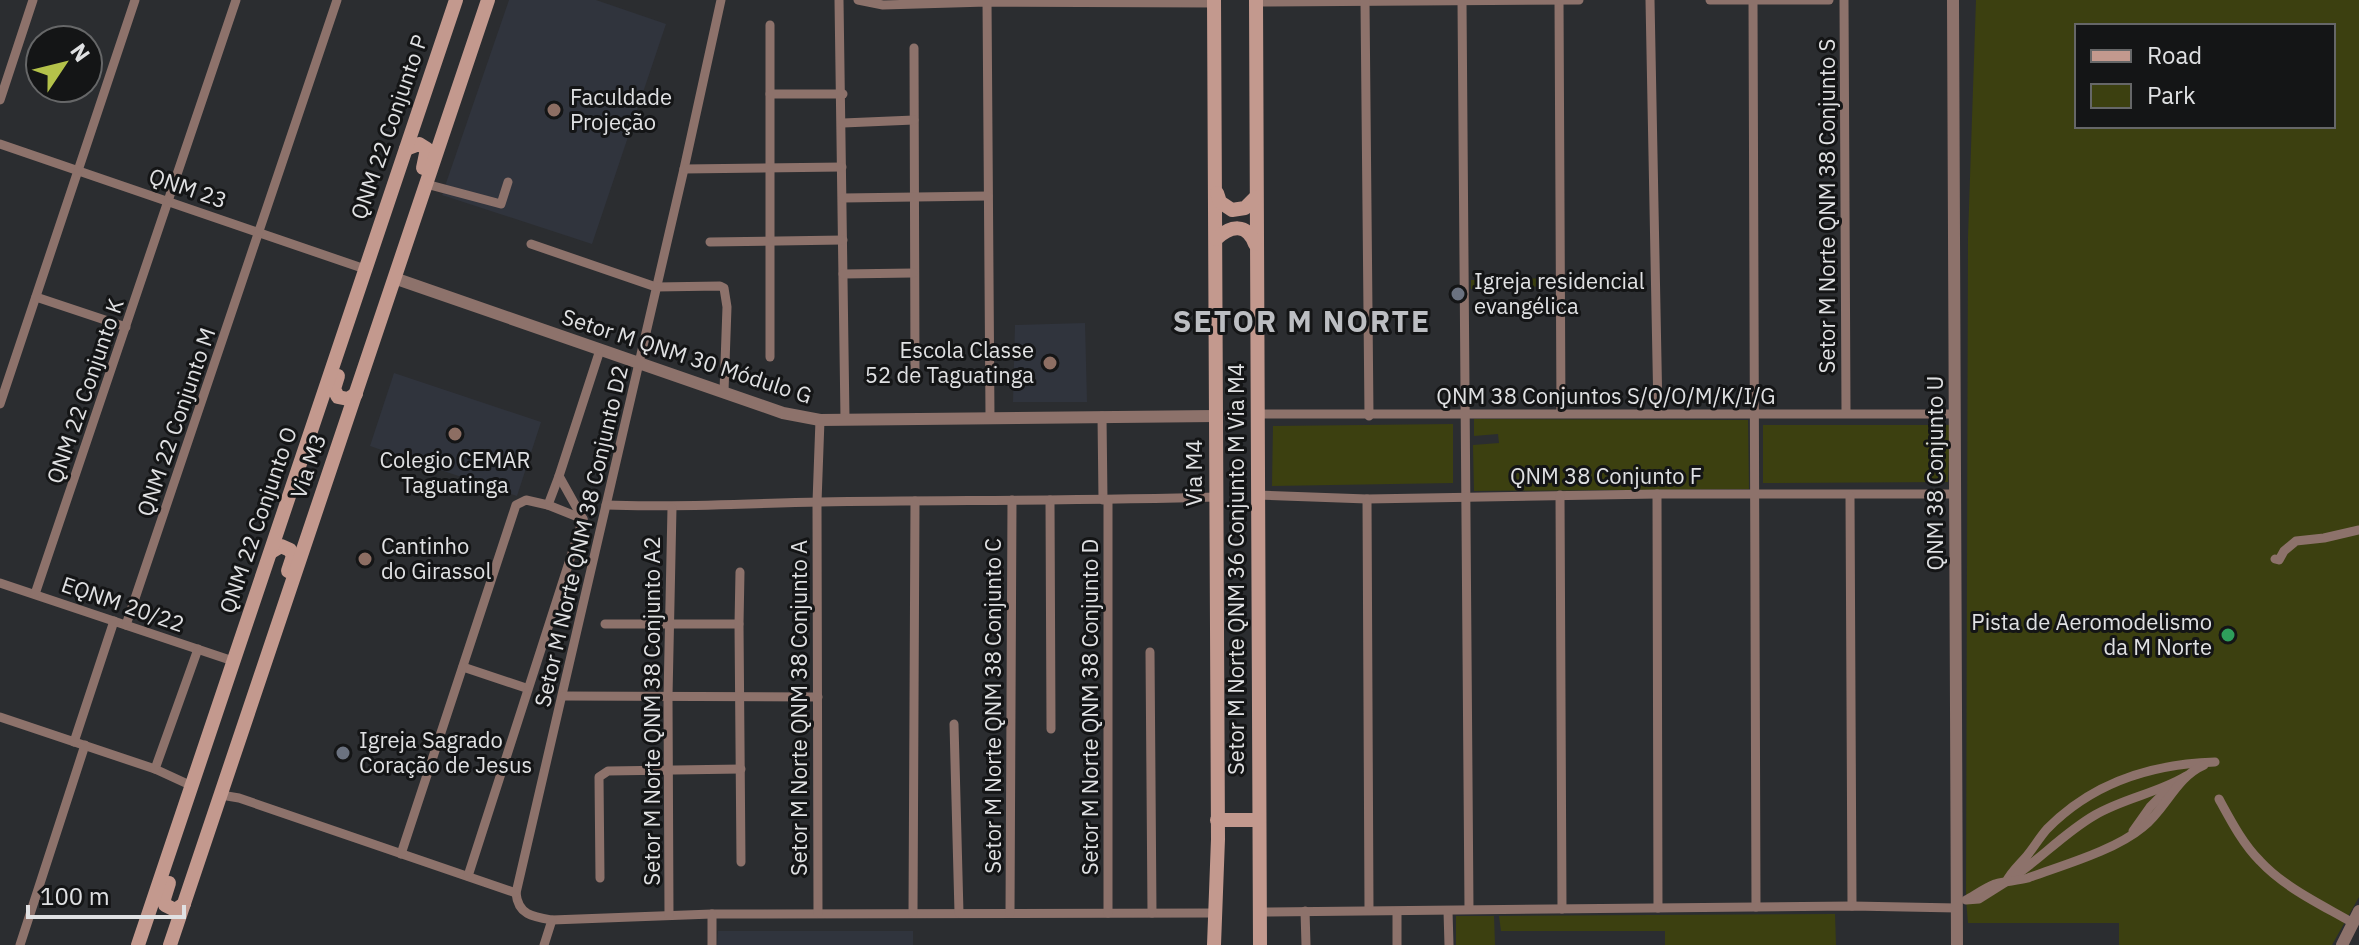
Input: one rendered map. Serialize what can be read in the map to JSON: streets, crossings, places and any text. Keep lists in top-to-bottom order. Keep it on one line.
{"streets":{"main road":["QNM 22 Conjunto P","Via M3","Via M4","QNM 22 Conjunto O","Setor M Norte QNM 36 Conjunto M Via M4"],"street":["QNM 23","Setor M Norte QNM 38 Conjunto S","Setor M QNM 30 Módulo G","QNM 22 Conjunto K","QNM 38 Conjuntos S/Q/O/M/K/I/G","QNM 22 Conjunto M","QNM 38 Conjunto U","QNM 38 Conjunto F","Setor M Norte QNM 38 Conjunto D2","EQNM 20/22","Setor M Norte QNM 38 Conjunto C","Setor M Norte QNM 38 Conjunto D","Setor M Norte QNM 38 Conjunto A","Setor M Norte QNM 38 Conjunto A2"]},"crossings":[["QNM 22 Conjunto P","QNM 23"],["QNM 22 Conjunto P","QNM 22 Conjunto O"],["QNM 23","QNM 22 Conjunto K"],["QNM 23","QNM 22 Conjunto M"],["QNM 23","QNM 22 Conjunto O"],["Setor M Norte QNM 38 Conjunto S","QNM 38 Conjuntos S/Q/O/M/K/I/G"],["Setor M QNM 30 Módulo G","Via M3"],["Setor M QNM 30 Módulo G","Via M4"],["Setor M QNM 30 Módulo G","Setor M Norte QNM 38 Conjunto D2"],["Setor M QNM 30 Módulo G","Setor M Norte QNM 38 Conjunto D"],["Setor M QNM 30 Módulo G","Setor M Norte QNM 38 Conjunto A"],["QNM 22 Conjunto K","EQNM 20/22"],["QNM 38 Conjuntos S/Q/O/M/K/I/G","QNM 38 Conjunto U"],["QNM 38 Conjuntos S/Q/O/M/K/I/G","Setor M Norte QNM 36 Conjunto M Via M4"],["QNM 22 Conjunto M","EQNM 20/22"],["QNM 38 Conjunto U","QNM 38 Conjunto F"],["QNM 38 Conjunto F","Setor M Norte QNM 36 Conjunto M Via M4"],["QNM 22 Conjunto O","EQNM 20/22"]],"districts":["SETOR M NORTE"],"places":["Faculdade Projeção","Igreja residencial evangélica","Escola Classe 52 de Taguatinga","Colegio CEMAR Taguatinga","Cantinho do Girassol","Pista de Aeromodelismo da M Norte","Igreja Sagrado Coração de Jesus"],"legend":["Road","Park"],"scale_bar":"100 m","north":"top right"}
